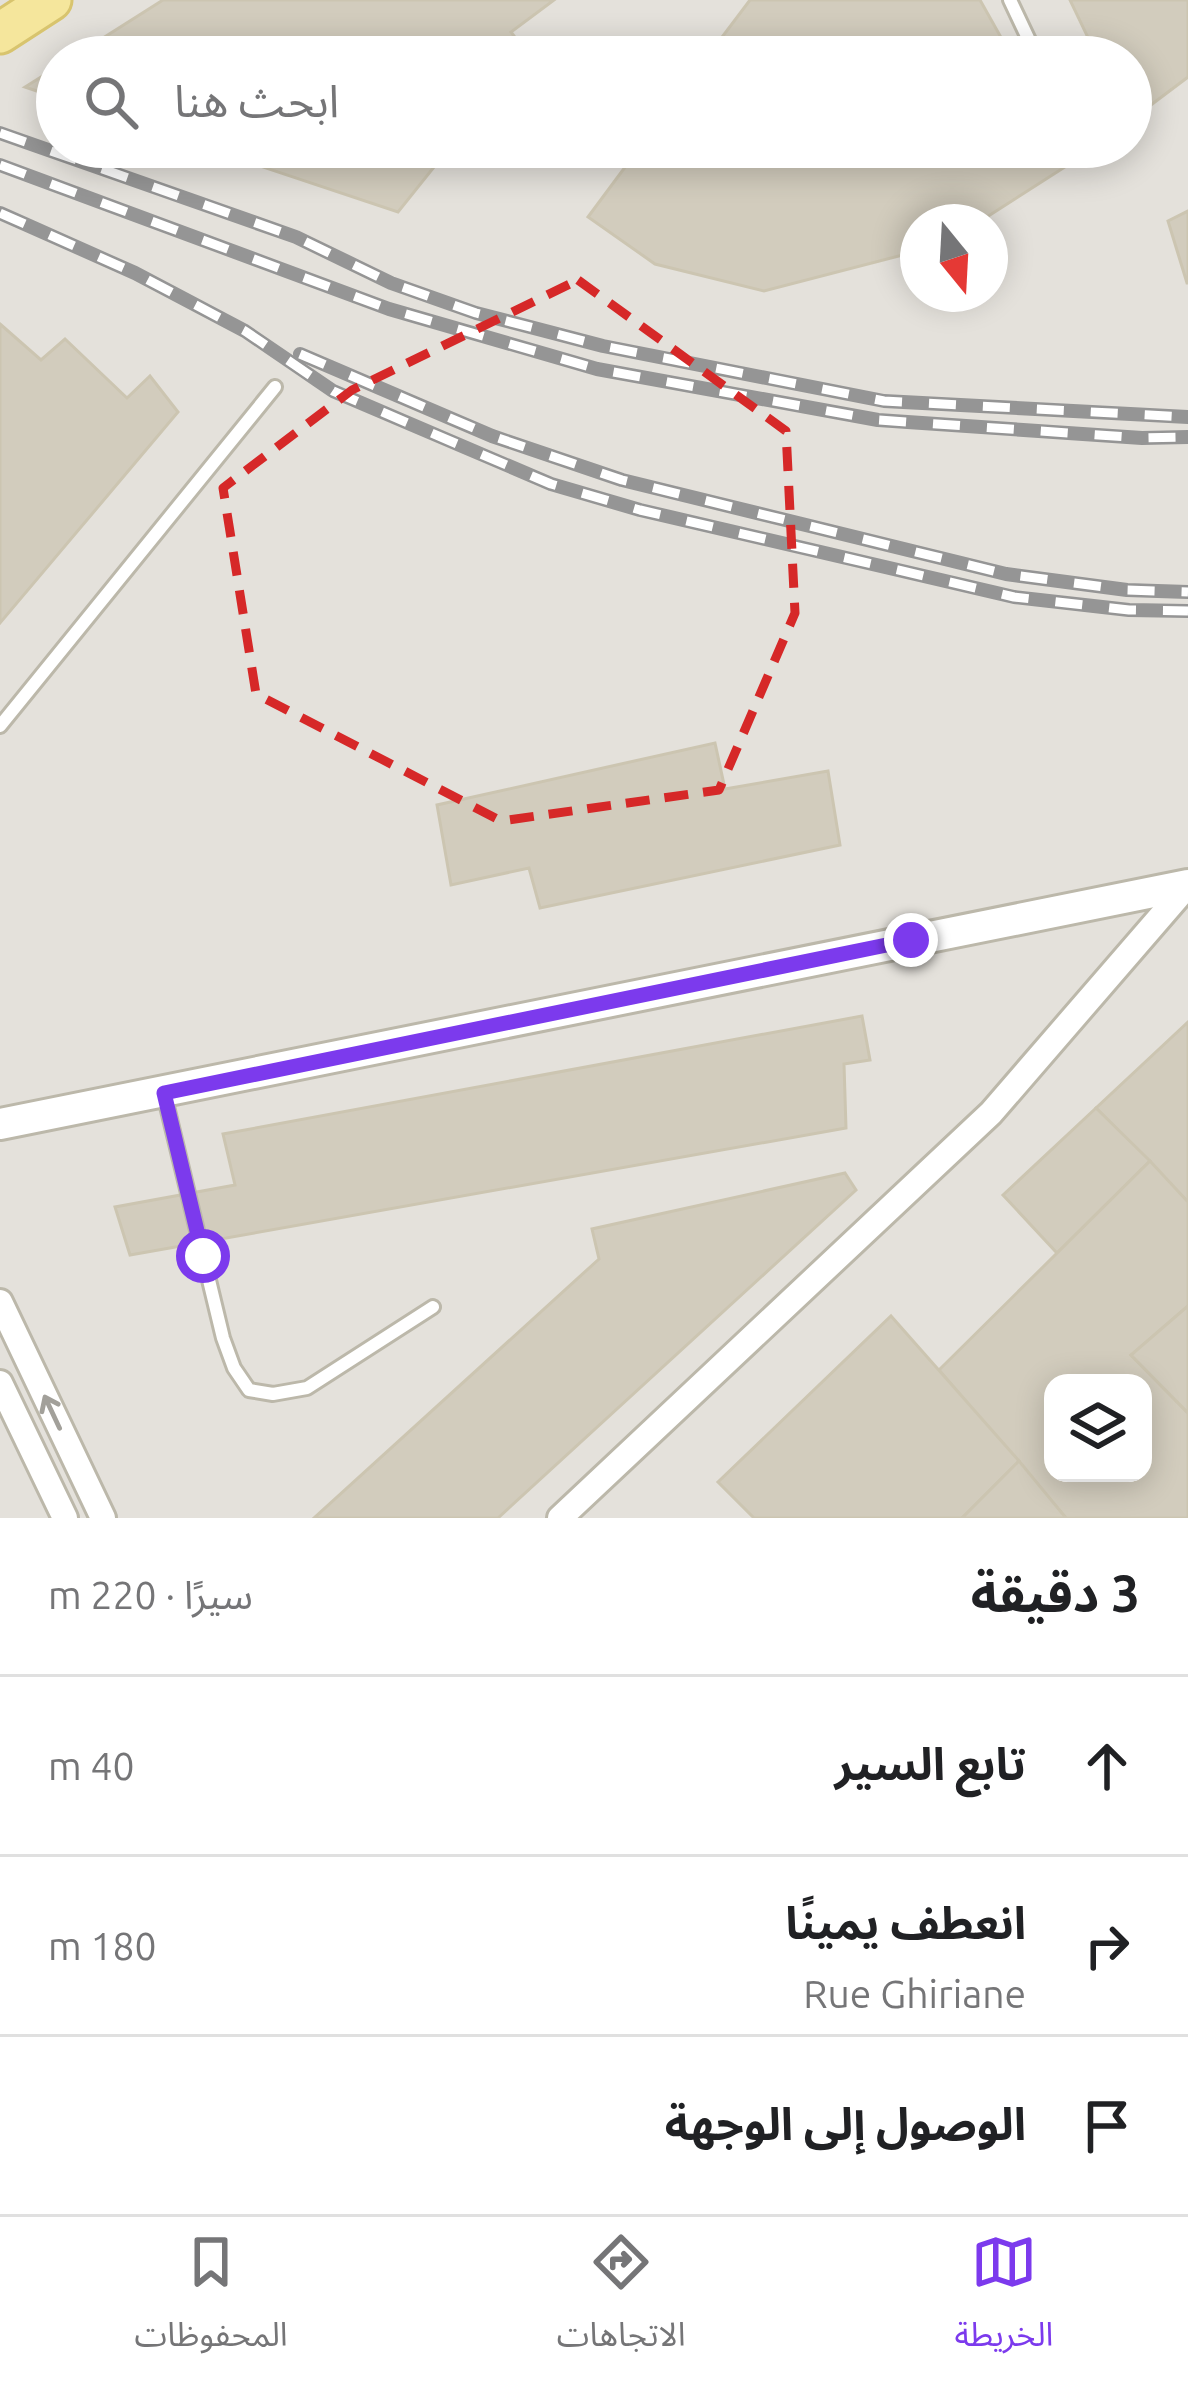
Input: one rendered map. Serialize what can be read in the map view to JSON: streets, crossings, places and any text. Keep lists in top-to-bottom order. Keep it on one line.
{"north":"bottom","page":{"search":"ابحث هنا","heading":["3 دقيقة","سيرًا · 220 m"],"list":[["تابع السير","40 m"],["انعطف يمينًا","Rue Ghiriane","180 m"],"الوصول إلى الوجهة"],"nav":["الخريطة","الاتجاهات","المحفوظات"]}}
